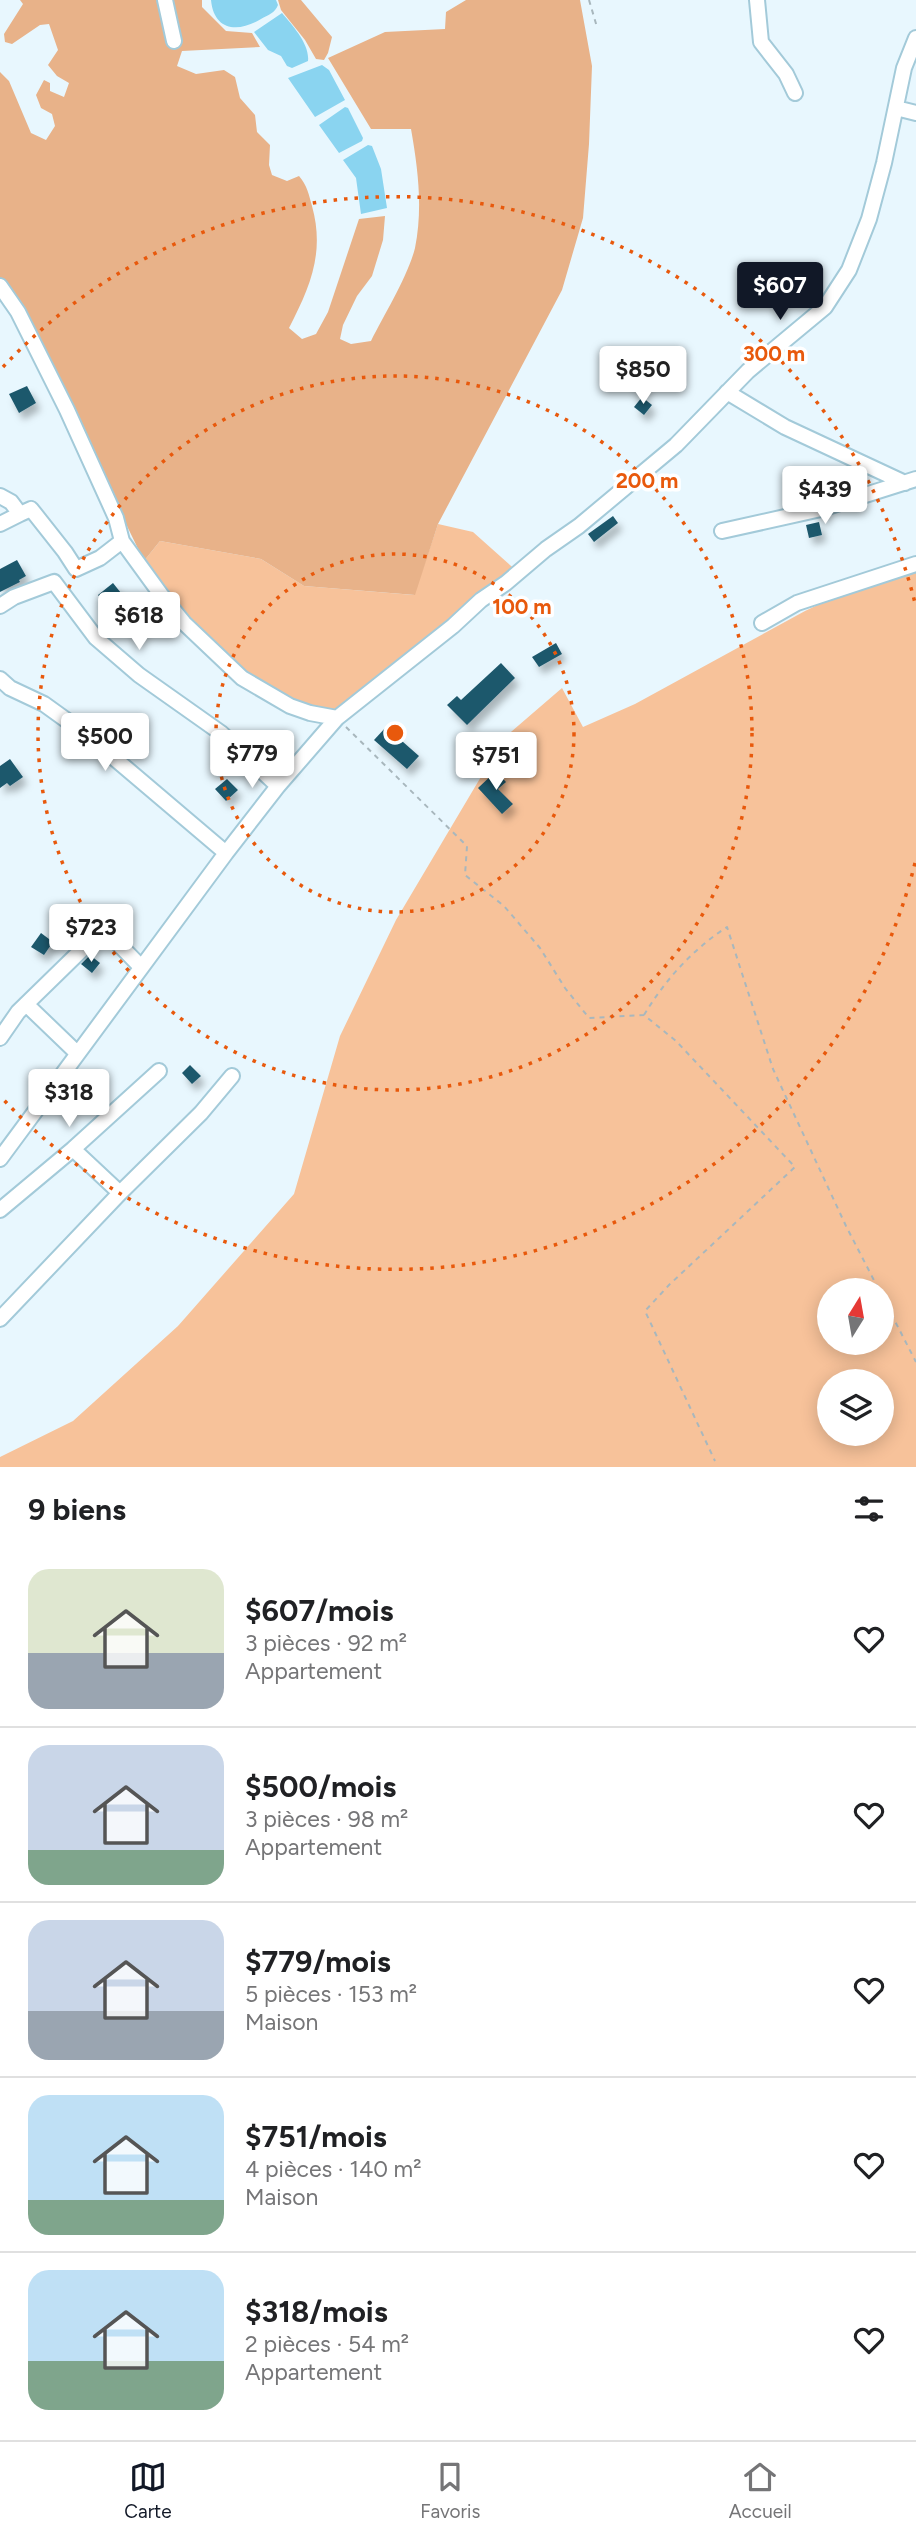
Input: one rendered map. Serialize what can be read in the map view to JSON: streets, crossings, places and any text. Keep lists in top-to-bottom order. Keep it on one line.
{"north":"top","page":{"price":["$607","$850","$439","$618","$500","$779","$751","$723","$318"],"heading":"9 biens","list":[{"name":"$607/mois","note":"3 pièces · 92 m² · Appartement"},{"name":"$500/mois","note":"3 pièces · 98 m² · Appartement"},{"name":"$779/mois","note":"5 pièces · 153 m² · Maison"},{"name":"$751/mois","note":"4 pièces · 140 m² · Maison"},{"name":"$318/mois","note":"2 pièces · 54 m² · Appartement"}],"tabs":["Carte","Favoris","Accueil"]},"rings":["300 m","200 m","100 m"]}
